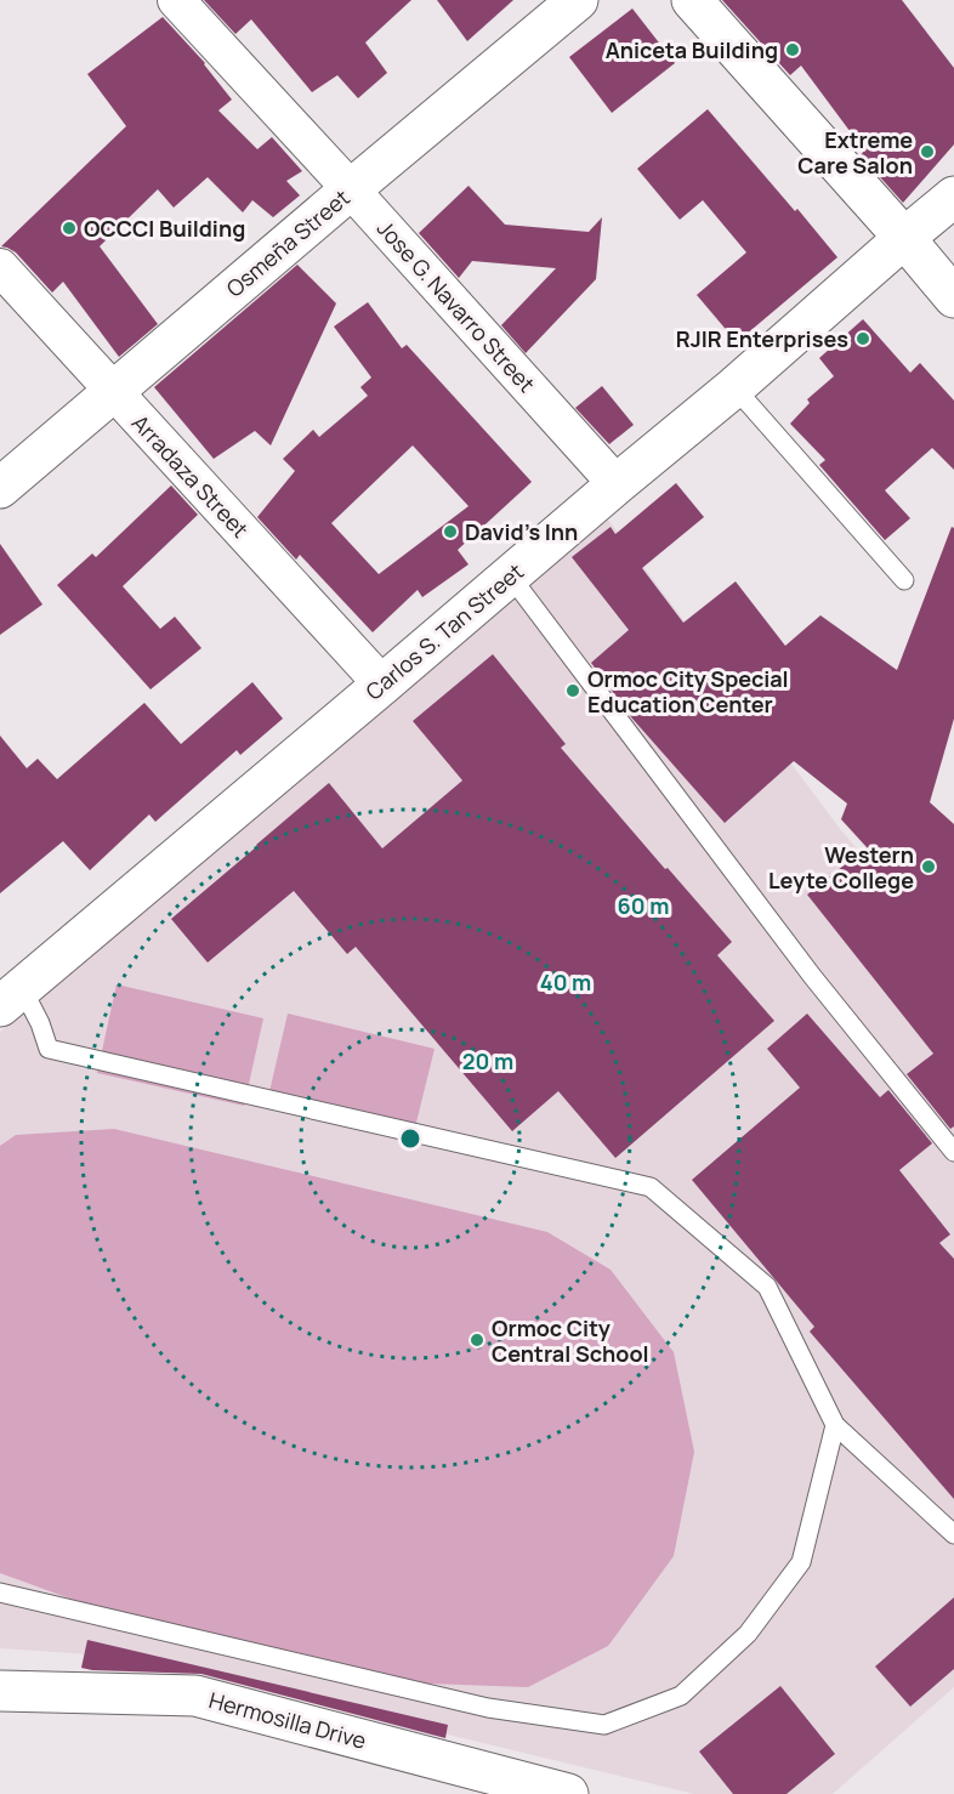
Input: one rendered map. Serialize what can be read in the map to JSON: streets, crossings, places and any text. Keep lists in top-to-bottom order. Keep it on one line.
{"streets":{"street":["Osmeña Street","Jose G. Navarro Street","Arradaza Street","Carlos S. Tan Street","Hermosilla Drive"]},"crossings":[["Osmeña Street","Jose G. Navarro Street"],["Osmeña Street","Arradaza Street"],["Jose G. Navarro Street","Carlos S. Tan Street"],["Arradaza Street","Carlos S. Tan Street"]],"places":["Aniceta Building","Extreme Care Salon","OCCCI Building","RJIR Enterprises","David's Inn","Ormoc City Special Education Center","Western Leyte College","Ormoc City Central School"],"rings":["60 m","40 m","20 m"]}
